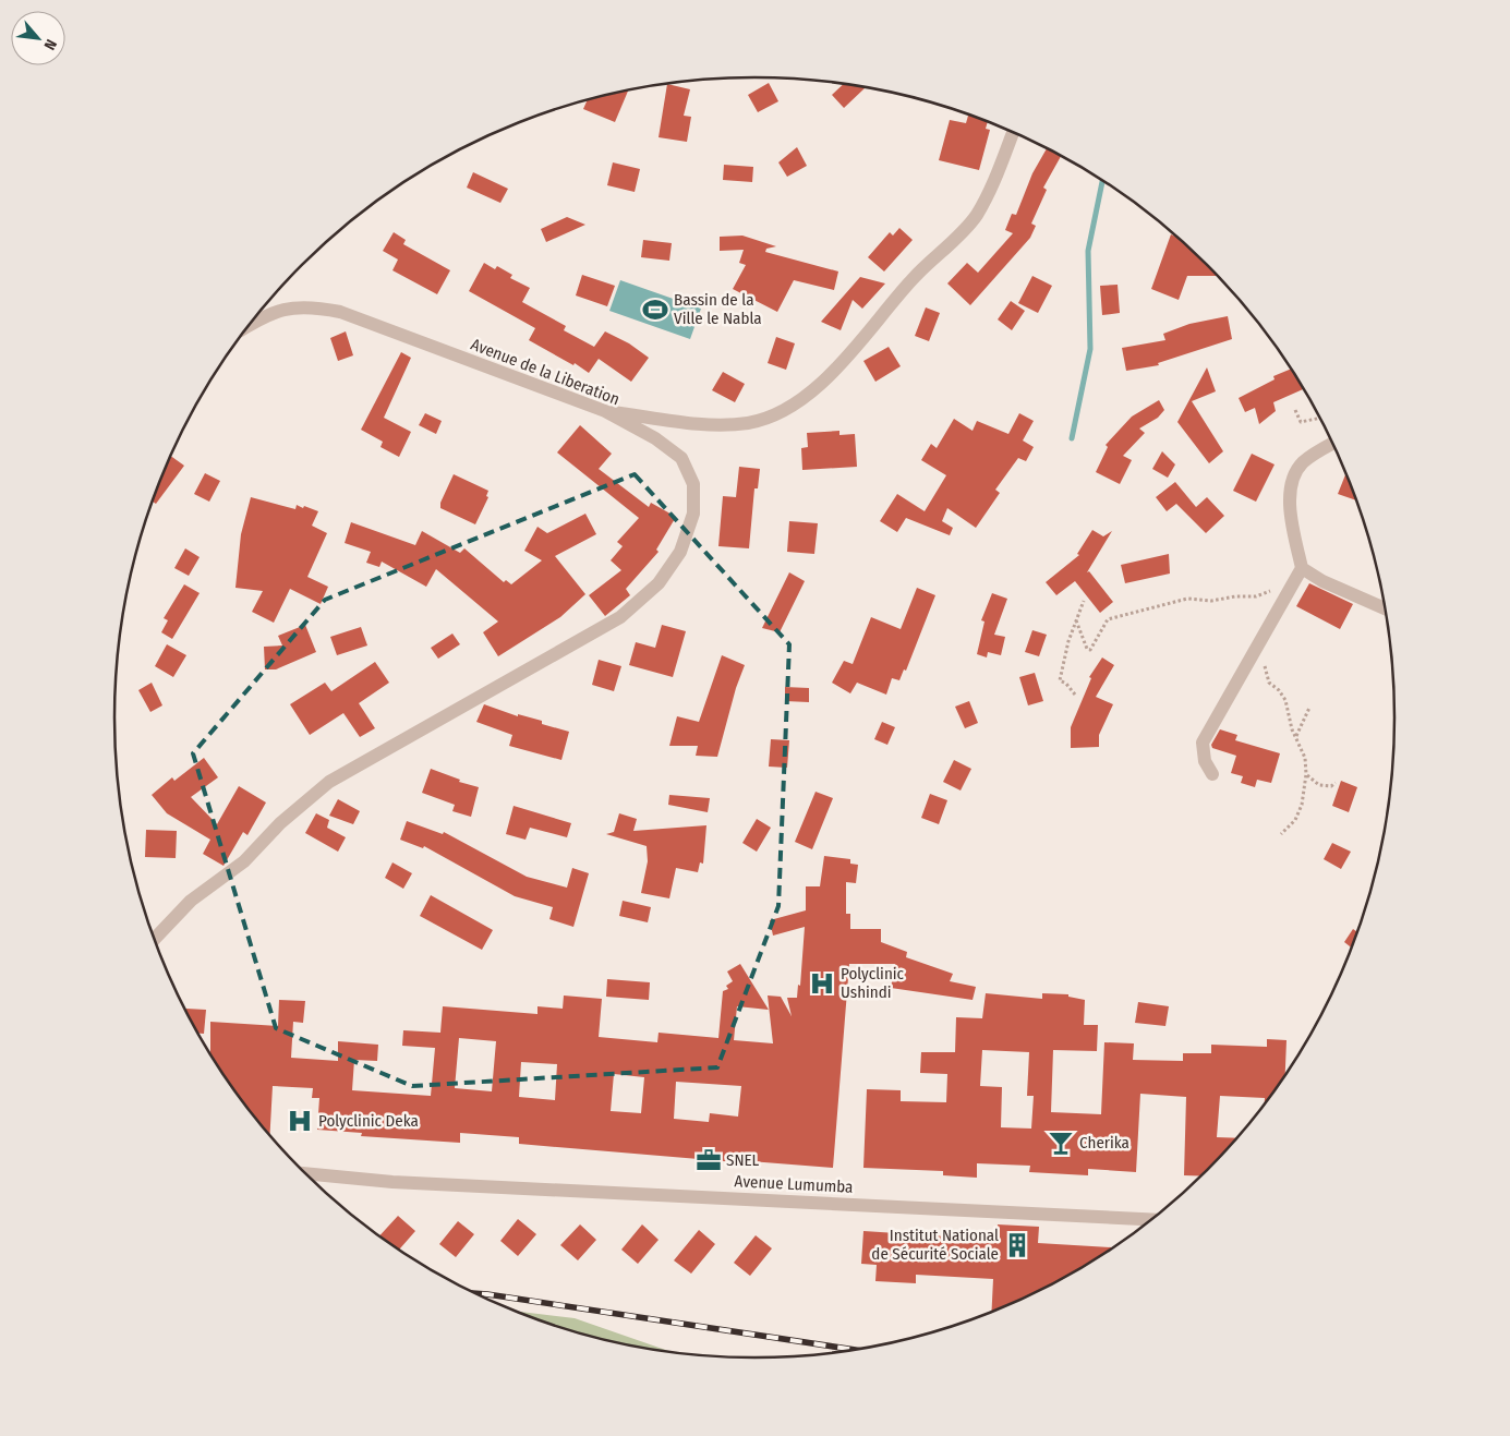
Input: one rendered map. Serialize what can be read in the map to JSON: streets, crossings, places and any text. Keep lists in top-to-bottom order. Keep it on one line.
{"streets":{"street":["Avenue de la Liberation","Avenue Lumumba"]},"places":{"sports":["Bassin de la Ville le Nabla"],"hospital":["Polyclinic Ushindi","Polyclinic Deka"],"bar":["Cherika"],"office":["SNEL"],"building":["Institut National de Sécurité Sociale"]},"north":"bottom right"}
